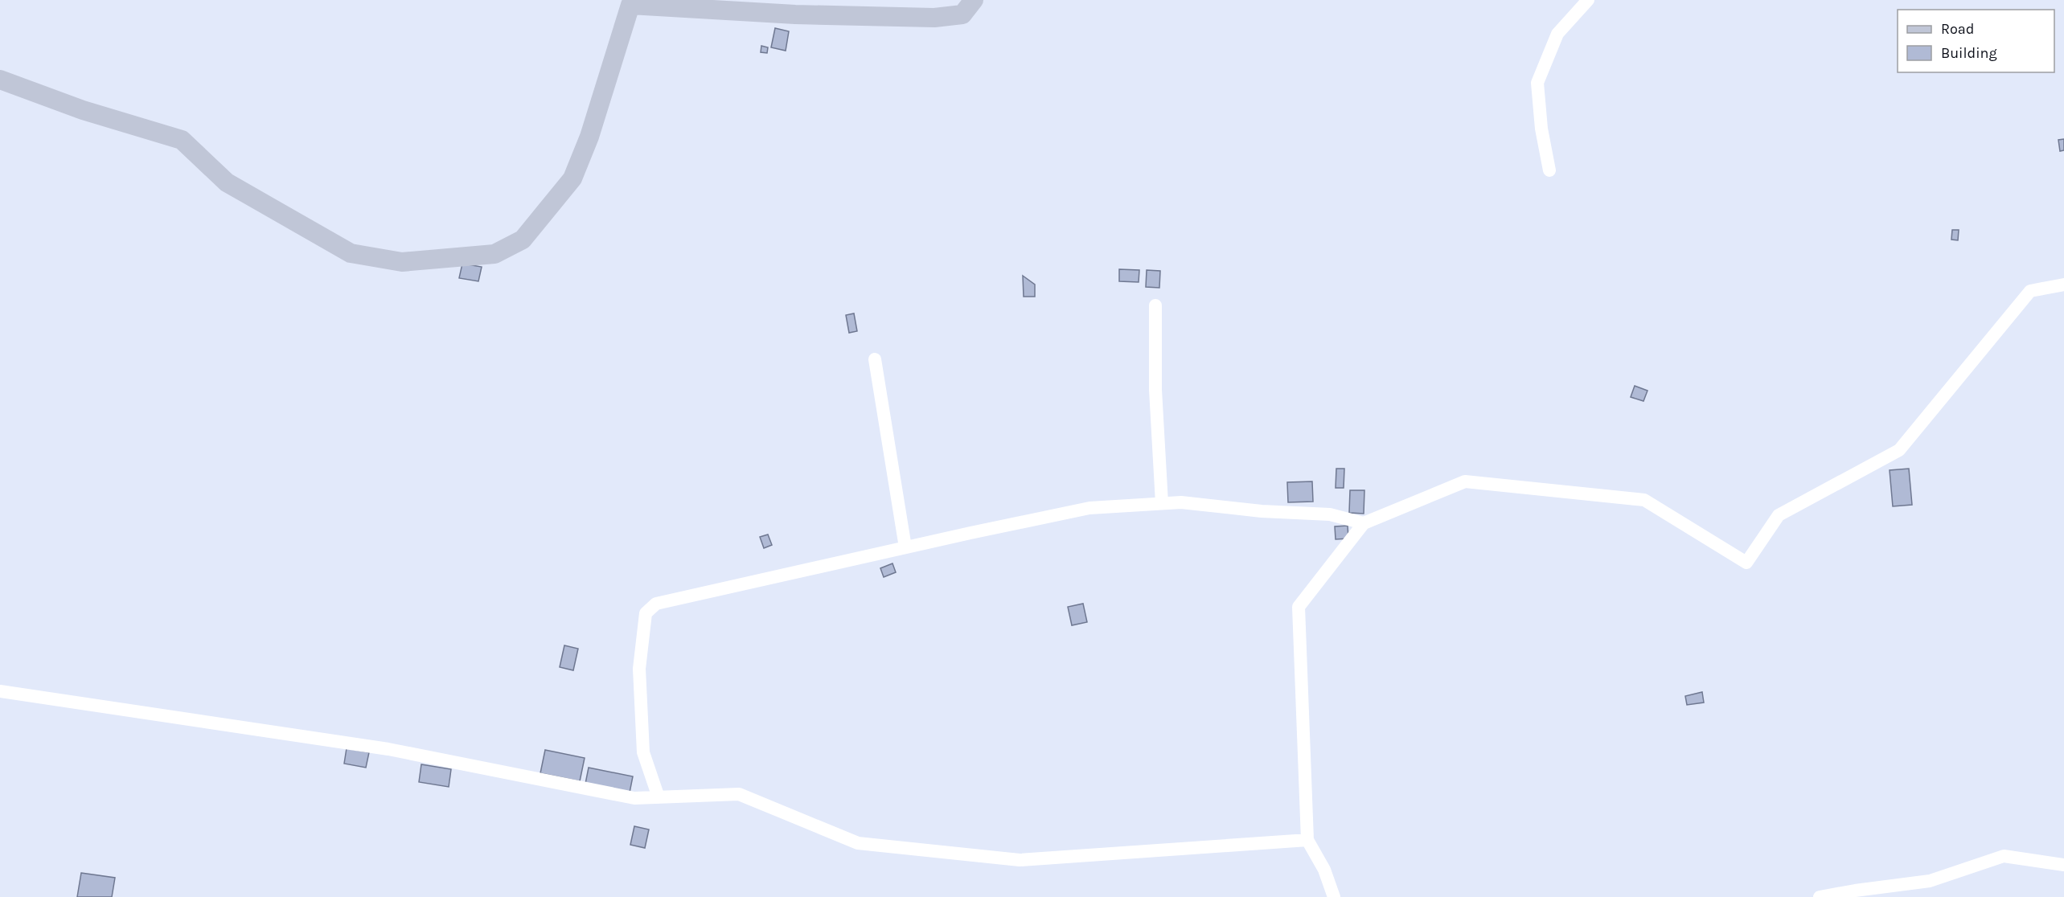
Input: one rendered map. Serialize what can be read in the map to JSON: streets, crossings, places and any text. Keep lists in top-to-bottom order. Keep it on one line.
{"legend":["Road","Building"]}
